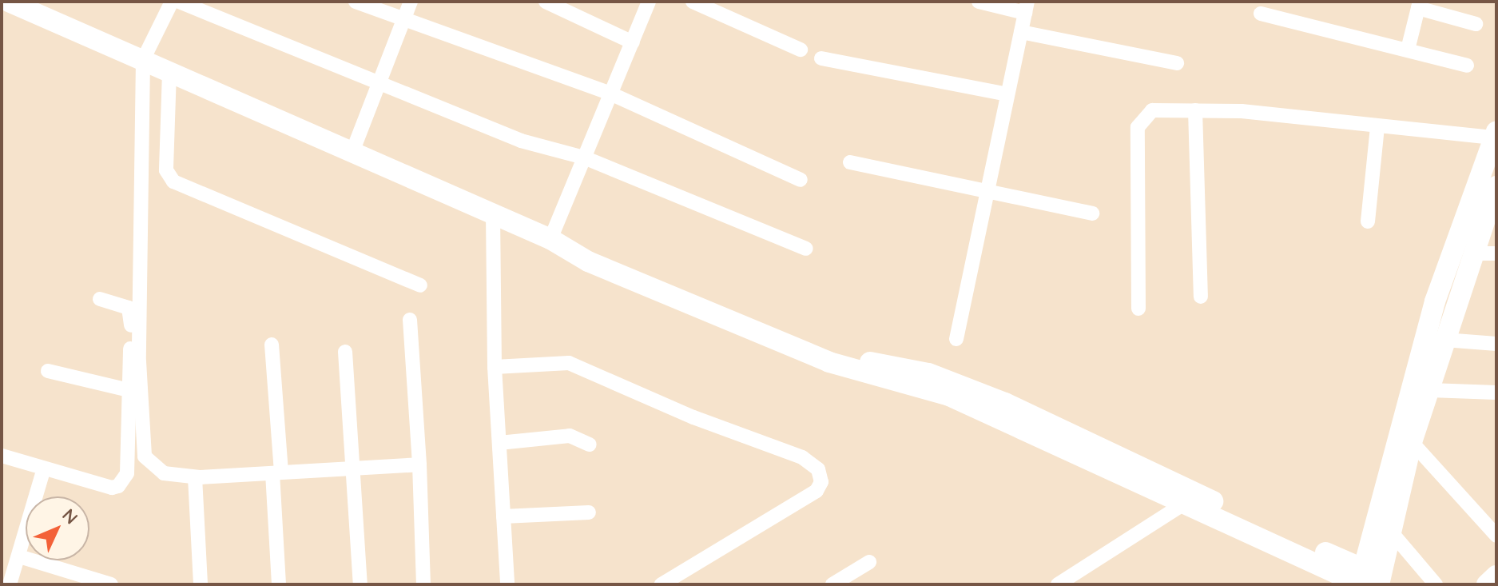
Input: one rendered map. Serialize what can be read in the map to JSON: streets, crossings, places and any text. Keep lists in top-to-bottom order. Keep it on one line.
{"north":"top right"}
